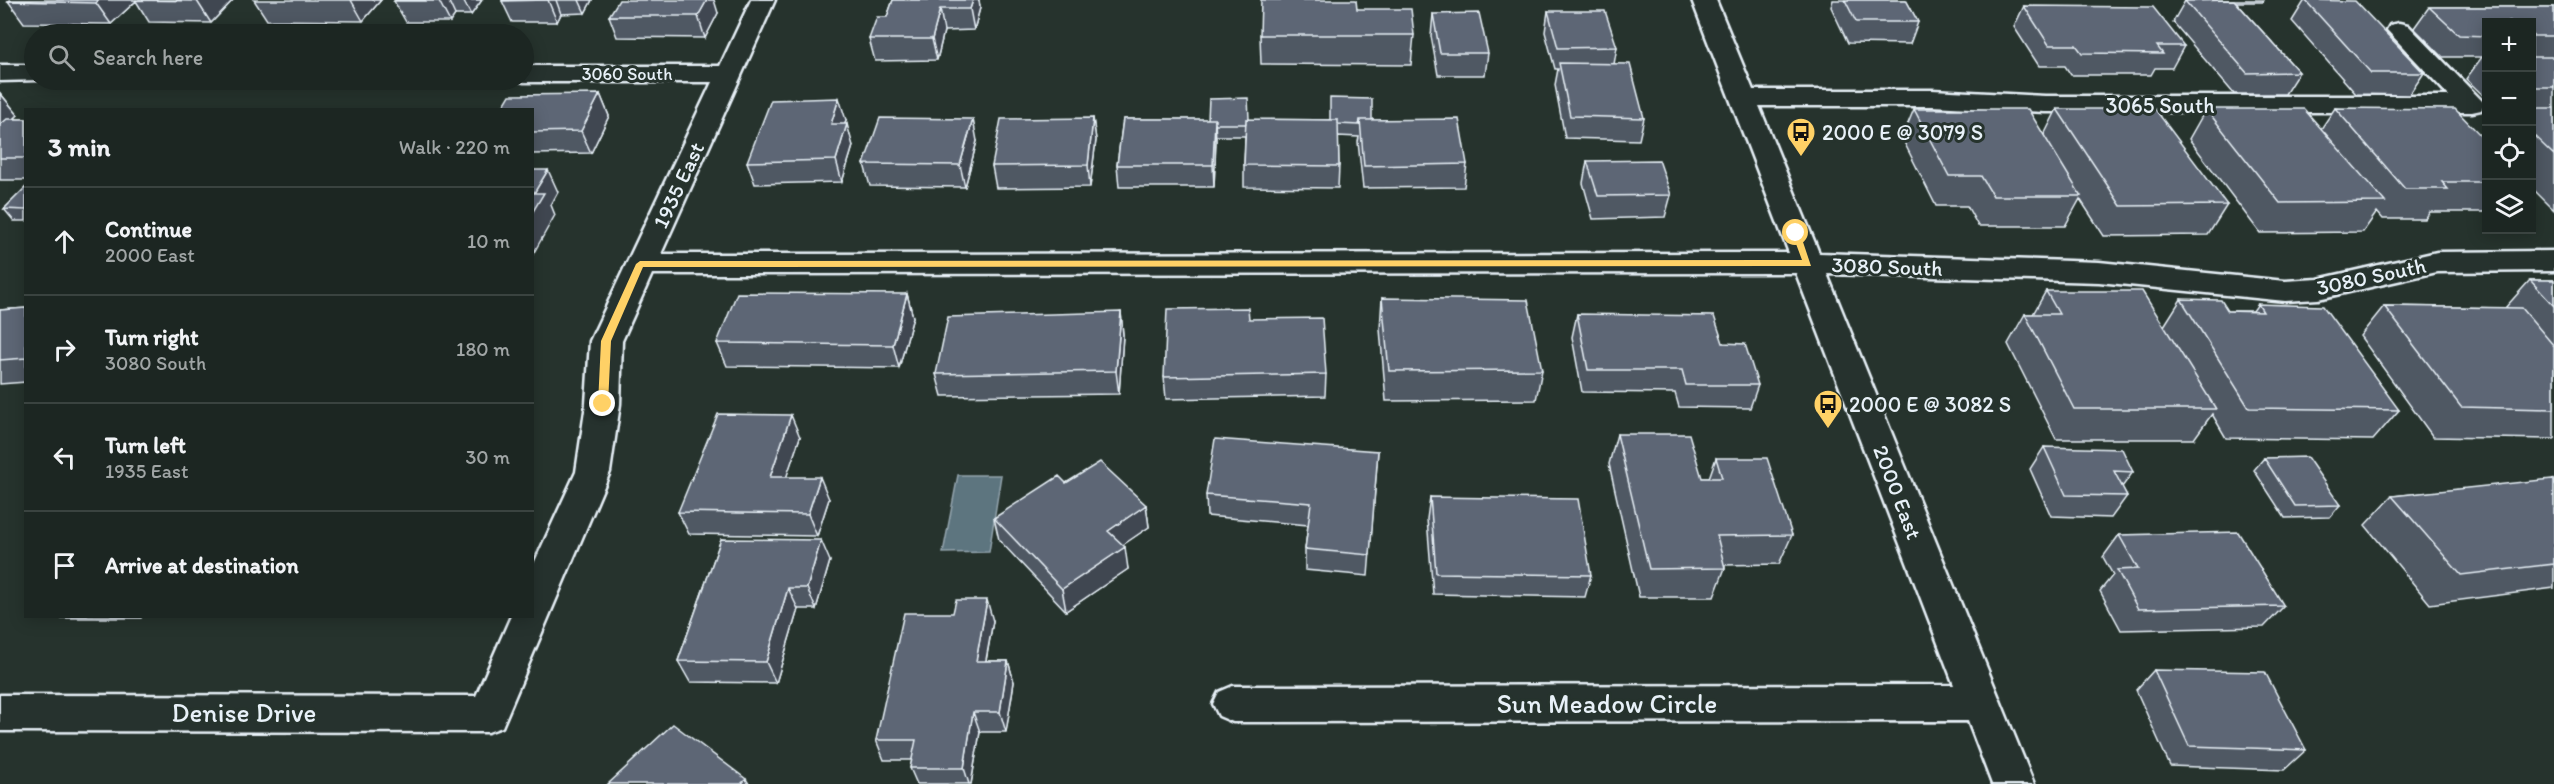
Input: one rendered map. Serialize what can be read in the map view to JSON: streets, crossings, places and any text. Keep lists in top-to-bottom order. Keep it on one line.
{"streets":{"street":["3060 South","3065 South","1935 East","3080 South","2000 East","Sun Meadow Circle","Denise Drive"]},"crossings":[["3060 South","1935 East"],["3065 South","2000 East"],["1935 East","3080 South"],["3080 South","2000 East"],["2000 East","Sun Meadow Circle"]],"places":{"bus stop":["2000 E @ 3079 S","2000 E @ 3082 S"]},"page":{"map_buttons":["+","−"],"search":"Search here","heading":["3 min","Walk · 220 m"],"list":[["Continue","2000 East","10 m"],["Turn right","3080 South","180 m"],["Turn left","1935 East","30 m"],"Arrive at destination"]}}
